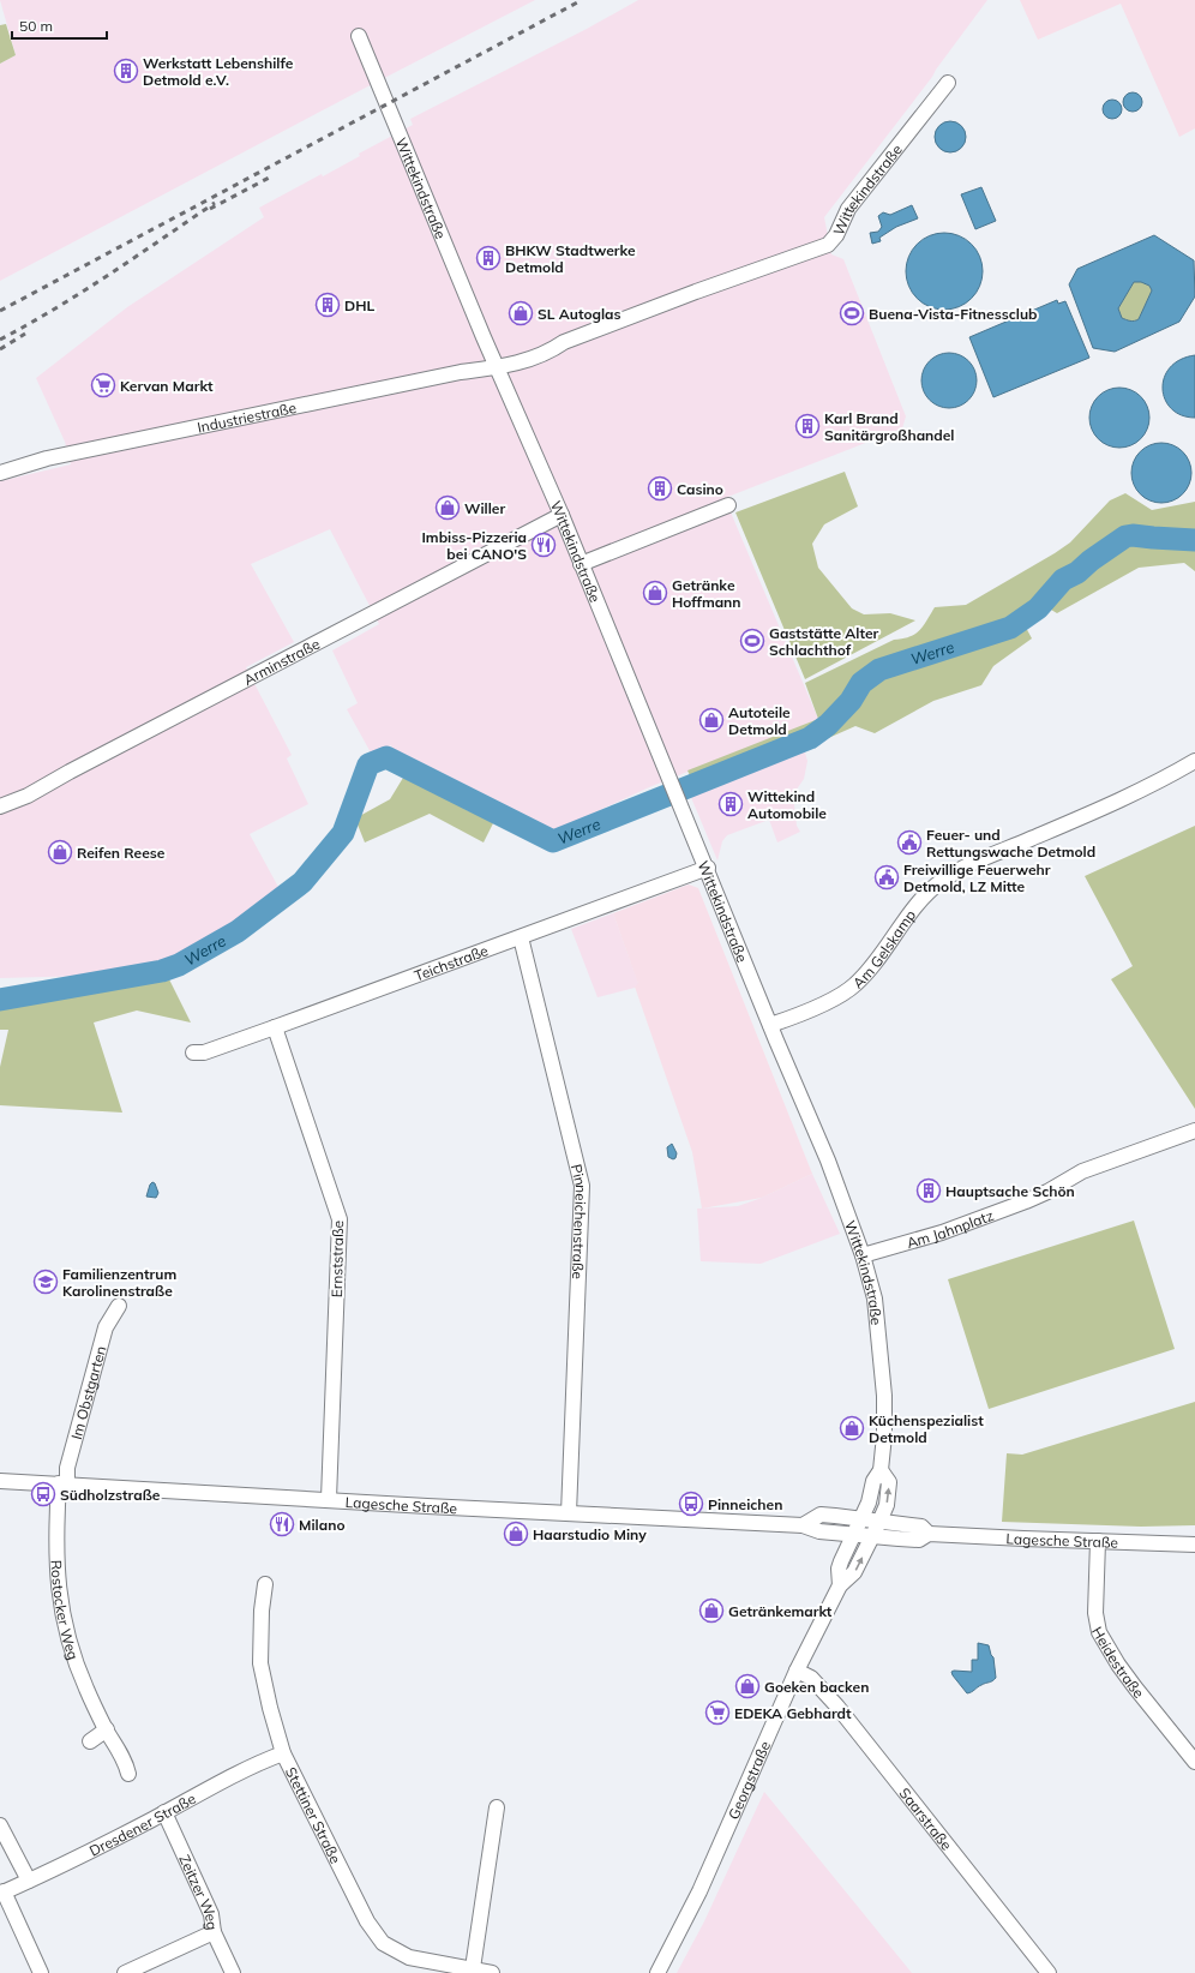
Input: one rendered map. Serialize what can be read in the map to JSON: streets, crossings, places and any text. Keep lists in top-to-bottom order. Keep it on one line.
{"streets":{"street":["Wittekindstraße","Industriestraße","Arminstraße","Am Gelskamp","Teichstraße","Pinneichenstraße","Am Jahnplatz","Ernststraße","Im Obstgarten","Lagesche Straße","Rostocker Weg","Heidestraße","Georgstraße","Stettiner Straße","Saarstraße","Dresdener Straße","Zeitzer Weg"]},"crossings":[["Wittekindstraße","Industriestraße"],["Wittekindstraße","Arminstraße"],["Wittekindstraße","Am Gelskamp"],["Wittekindstraße","Teichstraße"],["Wittekindstraße","Am Jahnplatz"],["Wittekindstraße","Lagesche Straße"],["Wittekindstraße","Georgstraße"],["Teichstraße","Pinneichenstraße"],["Teichstraße","Ernststraße"],["Pinneichenstraße","Lagesche Straße"],["Ernststraße","Lagesche Straße"],["Im Obstgarten","Lagesche Straße"],["Im Obstgarten","Rostocker Weg"],["Lagesche Straße","Rostocker Weg"],["Lagesche Straße","Heidestraße"],["Lagesche Straße","Georgstraße"],["Georgstraße","Saarstraße"],["Stettiner Straße","Dresdener Straße"],["Dresdener Straße","Zeitzer Weg"]],"water":["Werre"],"places":{"building":["Werkstatt Lebenshilfe Detmold e.V.","BHKW Stadtwerke Detmold","DHL","Karl Brand Sanitärgroßhandel","Casino","Wittekind Automobile","Hauptsache Schön"],"shop":["SL Autoglas","Willer","Getränke Hoffmann","Autoteile Detmold","Reifen Reese","Küchenspezialist Detmold","Haarstudio Miny","Getränkemarkt","Goeken backen"],"sports":["Buena-Vista-Fitnessclub","Gaststätte Alter Schlachthof"],"supermarket":["Kervan Markt","EDEKA Gebhardt"],"restaurant":["Imbiss-Pizzeria bei CANO'S","Milano"],"public building":["Feuer- und Rettungswache Detmold","Freiwillige Feuerwehr Detmold, LZ Mitte"],"school or university":["Familienzentrum Karolinenstraße"],"bus stop":["Südholzstraße","Pinneichen"]},"scale_bar":"50 m"}
